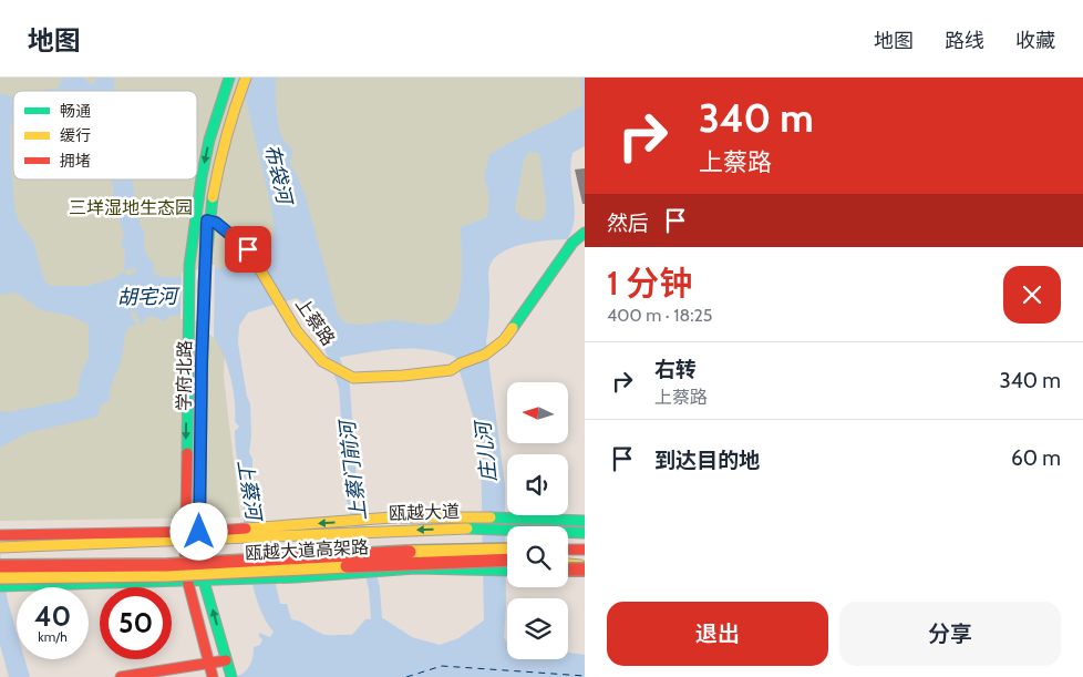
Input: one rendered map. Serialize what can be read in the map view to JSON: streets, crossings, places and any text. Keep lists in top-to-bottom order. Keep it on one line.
{"streets":{"main road":["上蔡路","学府北路","瓯越大道","瓯越大道高架路"]},"crossings":[["上蔡路","学府北路"],["学府北路","瓯越大道"]],"water":["布袋河","胡宅河","庄儿河","上蔡门前河","上蔡河"],"parks":["三垟湿地生态园"],"legend":["畅通","缓行","拥堵"],"north":"left","page":{"header":"地图","nav":["地图","路线","收藏"],"turn":["340 m","上蔡路"],"then":"然后","heading":["1 分钟","400 m · 18:25"],"list":[{"name":"右转","note":"上蔡路","value":"340 m"},{"name":"到达目的地","value":"60 m"}],"speed":"40 km/h","limit":"50","buttons":["退出","分享"]}}
